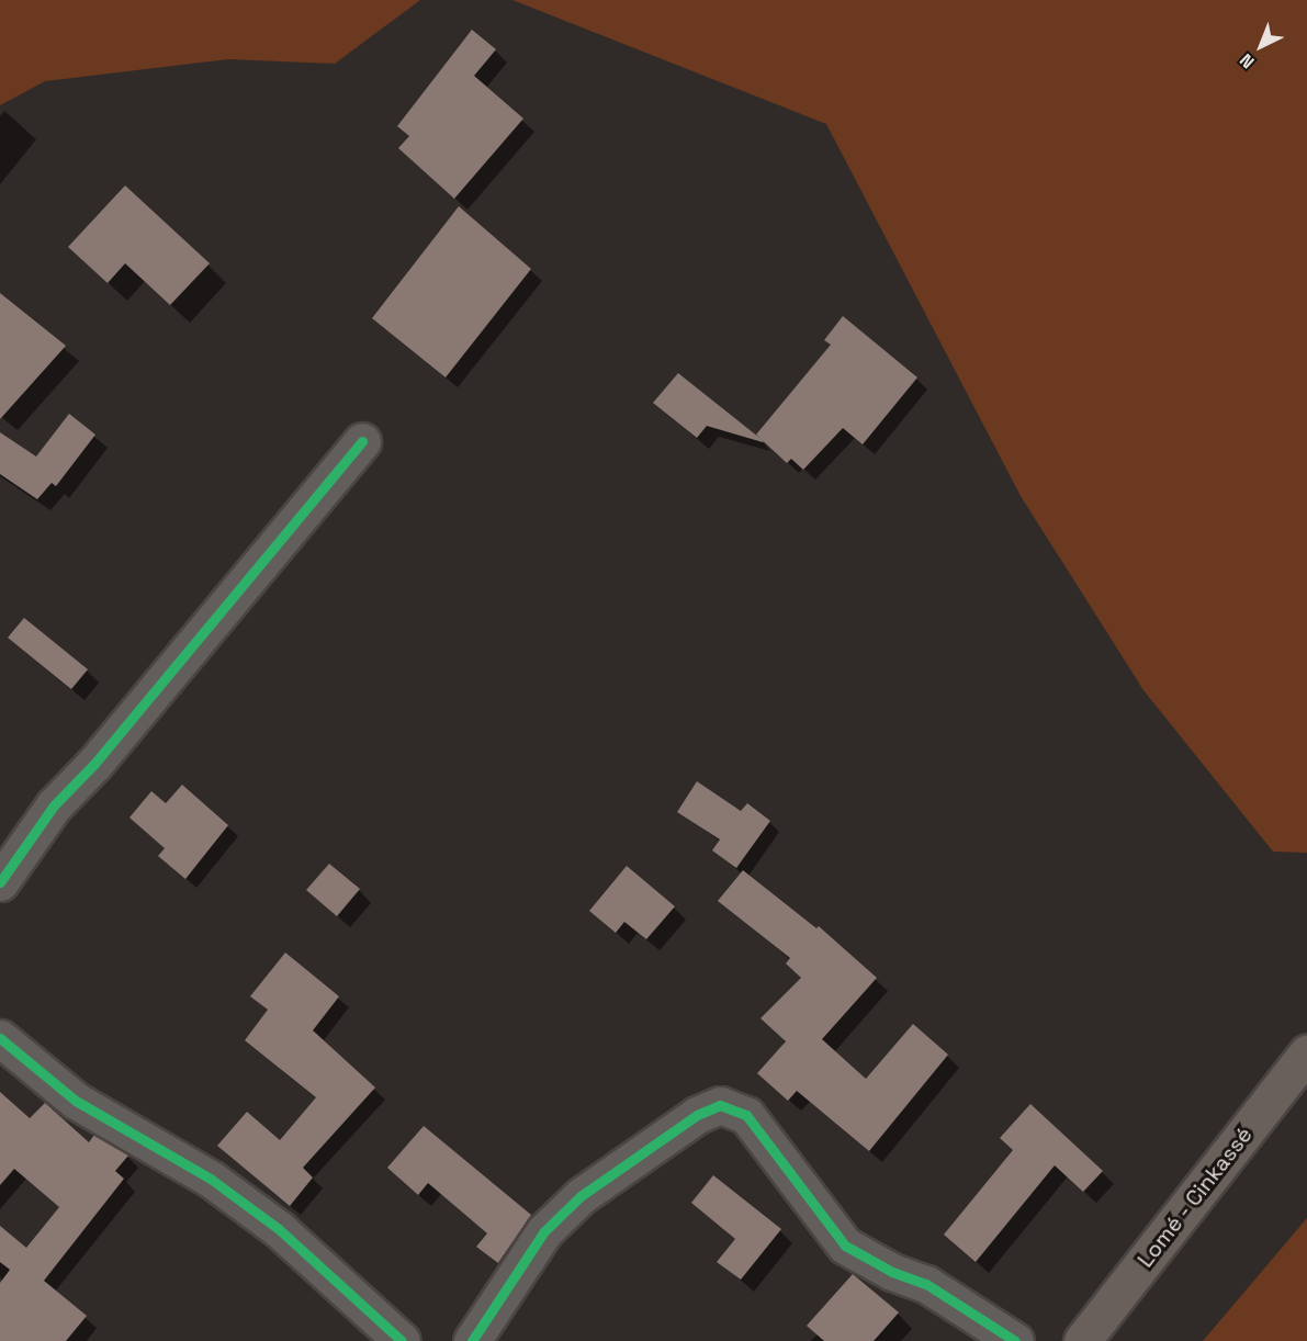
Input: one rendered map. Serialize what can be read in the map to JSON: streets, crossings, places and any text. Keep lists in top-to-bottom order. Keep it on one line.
{"streets":{"highway":["Lomé - Cinkassé"]},"north":"bottom left"}
